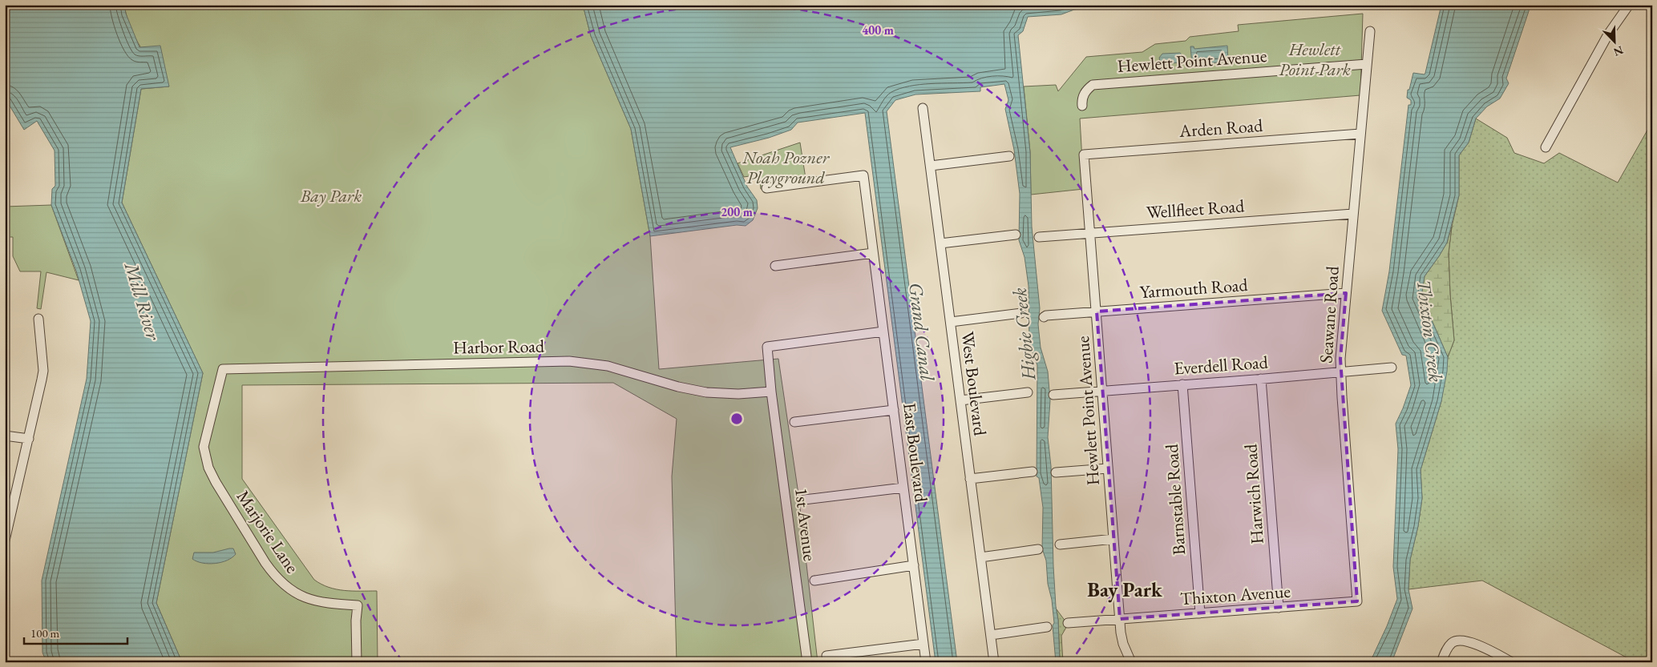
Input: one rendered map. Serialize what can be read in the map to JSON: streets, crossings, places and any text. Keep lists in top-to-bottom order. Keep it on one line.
{"streets":{"street":["Hewlett Point Avenue","Arden Road","Wellfleet Road","Yarmouth Road","Seawane Road","Harbor Road","Everdell Road","West Boulevard","East Boulevard","Harwich Road","Barnstable Road","1st Avenue","Marjorie Lane","Thixton Avenue"]},"crossings":[["Hewlett Point Avenue","Arden Road"],["Hewlett Point Avenue","Wellfleet Road"],["Hewlett Point Avenue","Yarmouth Road"],["Hewlett Point Avenue","Seawane Road"],["Hewlett Point Avenue","Everdell Road"],["Hewlett Point Avenue","Thixton Avenue"],["Arden Road","Seawane Road"],["Wellfleet Road","Seawane Road"],["Yarmouth Road","Seawane Road"],["Seawane Road","Everdell Road"],["Seawane Road","Thixton Avenue"],["Harbor Road","1st Avenue"],["Harbor Road","Marjorie Lane"],["Everdell Road","Harwich Road"],["Everdell Road","Barnstable Road"],["East Boulevard","1st Avenue"],["Harwich Road","Thixton Avenue"],["Barnstable Road","Thixton Avenue"]],"districts":["Bay Park"],"water":["Mill River","Thixton Creek","Grand Canal","Higbie Creek"],"parks":["Hewlett Point Park","Noah Pozner Playground","Bay Park"],"scale_bar":"100 m","north":"bottom right","rings":["400 m","200 m"]}
